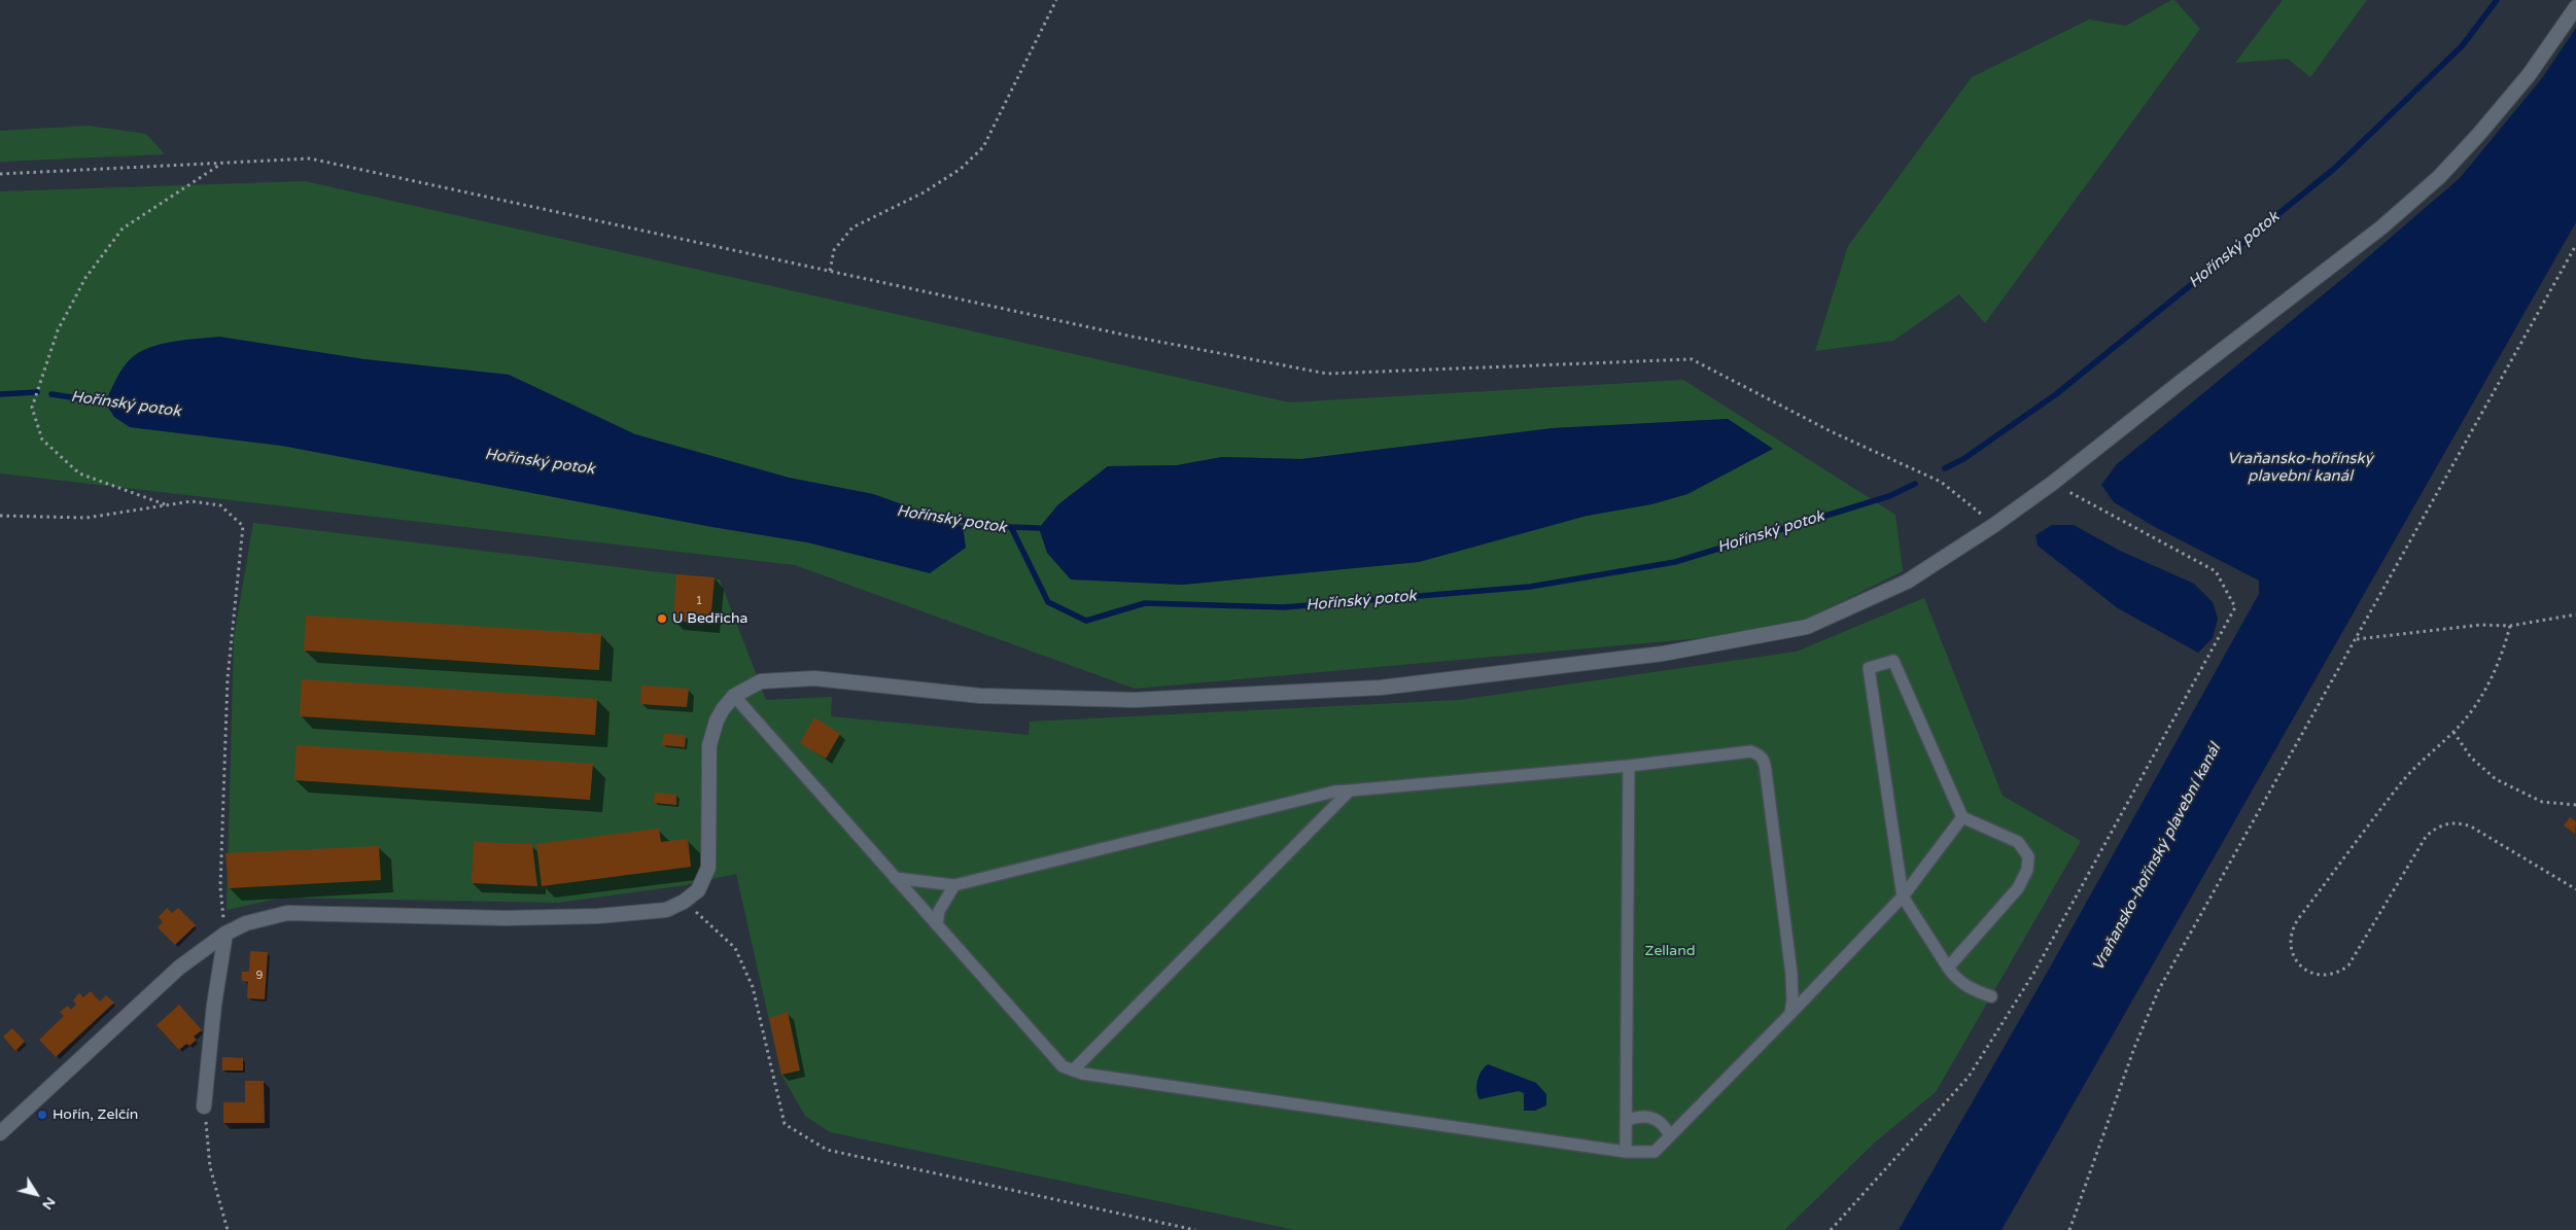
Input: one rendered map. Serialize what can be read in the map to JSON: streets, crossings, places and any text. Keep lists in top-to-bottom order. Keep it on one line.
{"water":["Hořínský potok","Vraňansko-hořínský plavební kanál"],"parks":["Zelland"],"places":["U Bedřicha","Hořín, Zelčín"],"house_numbers":["1","9"],"north":"bottom right"}
